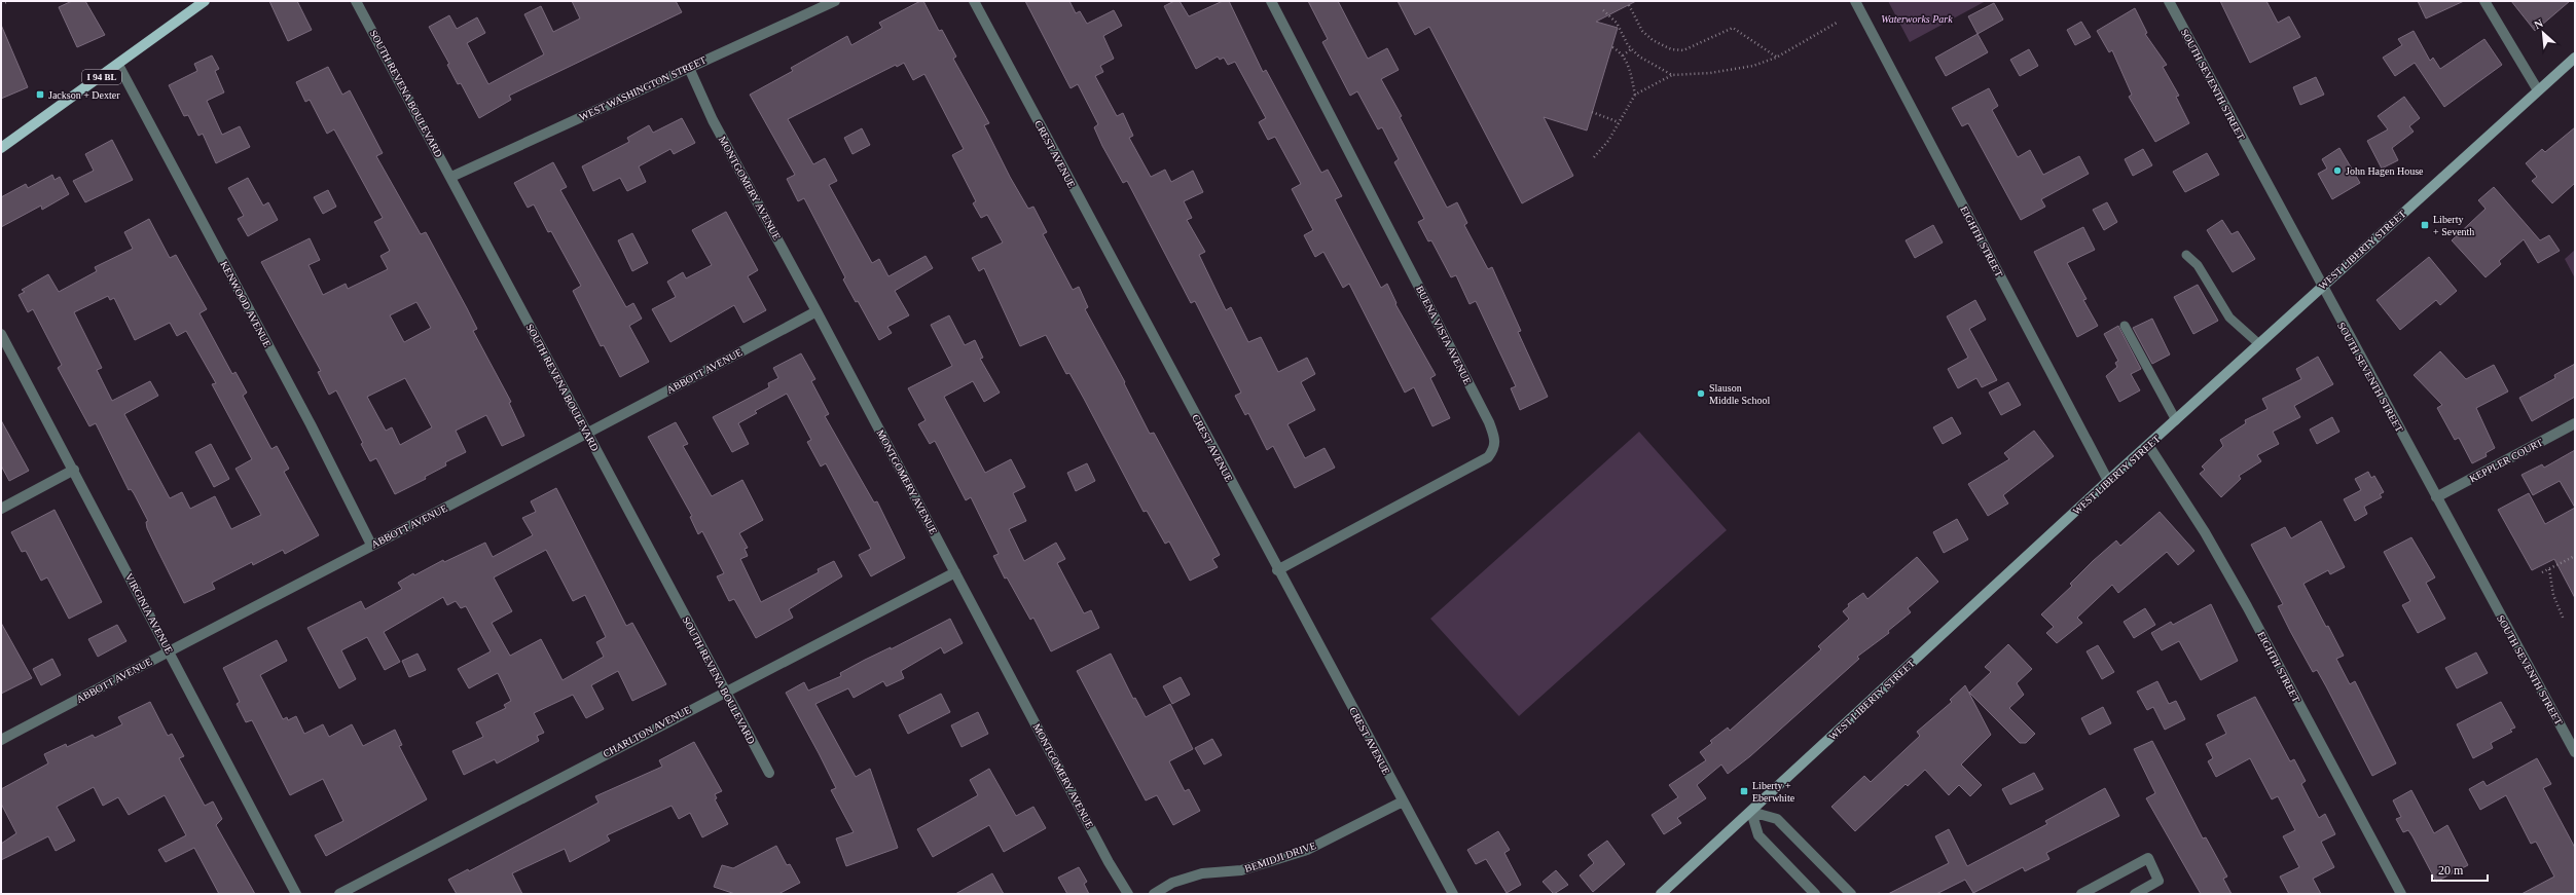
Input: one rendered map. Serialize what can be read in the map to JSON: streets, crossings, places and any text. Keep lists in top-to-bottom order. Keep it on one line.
{"streets":{"main road":["I 94 BL","WEST LIBERTY STREET"],"street":["SOUTH SEVENTH STREET","WEST WASHINGTON STREET","SOUTH REVENA BOULEVARD","CREST AVENUE","MONTGOMERY AVENUE","EIGHTH STREET","KENWOOD AVENUE","BUENA VISTA AVENUE","ABBOTT AVENUE","KEPPLER COURT","VIRGINIA AVENUE","CHARLTON AVENUE","BEMIDJI DRIVE"]},"crossings":[["I 94 BL","KENWOOD AVENUE"],["SOUTH SEVENTH STREET","WEST LIBERTY STREET"],["SOUTH SEVENTH STREET","KEPPLER COURT"],["WEST WASHINGTON STREET","SOUTH REVENA BOULEVARD"],["WEST WASHINGTON STREET","MONTGOMERY AVENUE"],["SOUTH REVENA BOULEVARD","ABBOTT AVENUE"],["SOUTH REVENA BOULEVARD","CHARLTON AVENUE"],["CREST AVENUE","BUENA VISTA AVENUE"],["CREST AVENUE","BEMIDJI DRIVE"],["MONTGOMERY AVENUE","ABBOTT AVENUE"],["MONTGOMERY AVENUE","CHARLTON AVENUE"],["EIGHTH STREET","WEST LIBERTY STREET"],["KENWOOD AVENUE","ABBOTT AVENUE"],["ABBOTT AVENUE","VIRGINIA AVENUE"]],"parks":["Waterworks Park"],"places":{"transit":["Jackson + Dexter","Liberty + Seventh","Liberty + Eberwhite"],"other":["John Hagen House","Slauson Middle School"]},"scale_bar":"20 m","north":"top left"}
